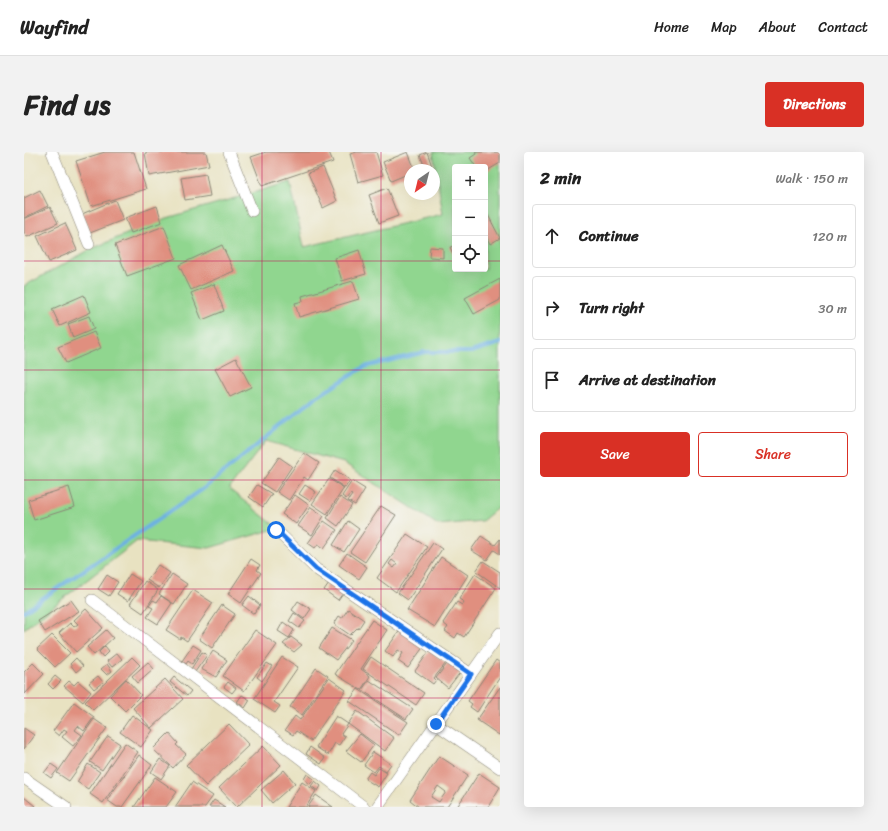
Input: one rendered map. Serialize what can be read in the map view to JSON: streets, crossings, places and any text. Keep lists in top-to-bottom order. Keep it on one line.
{"north":"bottom left","page":{"header":"Wayfind","nav":["Home","Map","About","Contact"],"title":"Find us","buttons":["Directions",["Save","Share"]],"heading":["2 min","Walk · 150 m"],"map_buttons":["+","−"],"list":[["Continue","120 m"],["Turn right","30 m"],"Arrive at destination"]}}
